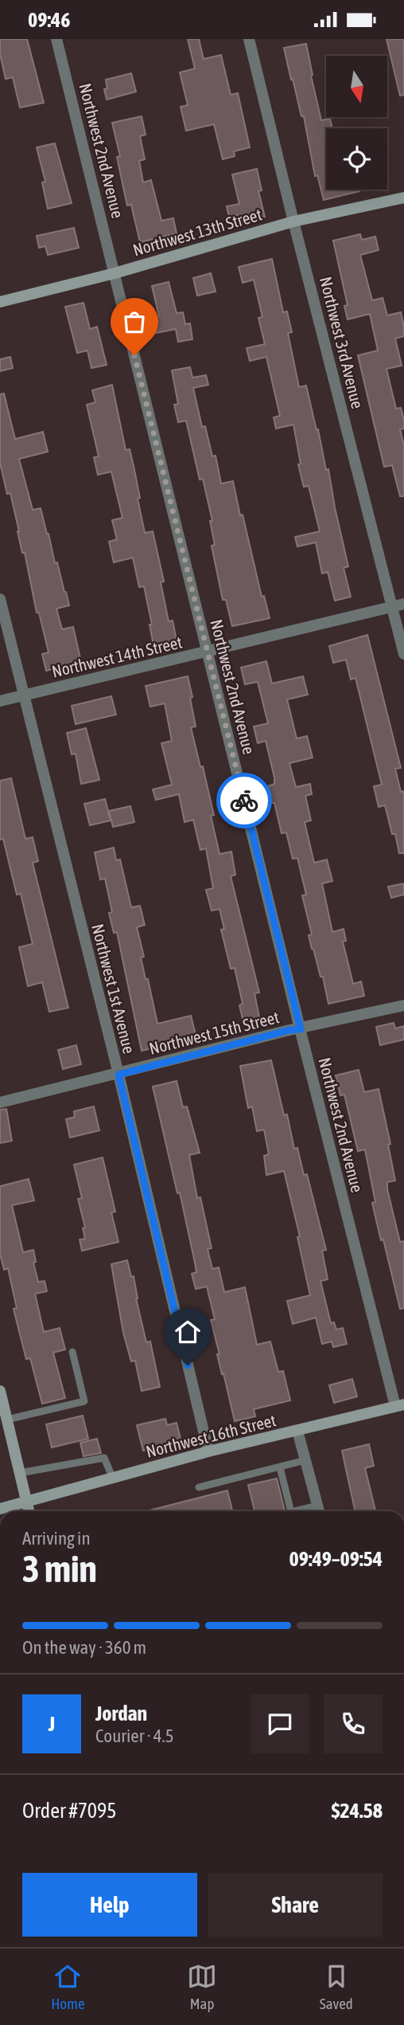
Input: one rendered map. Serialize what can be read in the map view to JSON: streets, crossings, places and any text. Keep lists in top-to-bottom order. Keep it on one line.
{"streets":{"street":["Northwest 2nd Avenue","Northwest 13th Street","Northwest 3rd Avenue","Northwest 14th Street","Northwest 1st Avenue","Northwest 15th Street","Northwest 16th Street"]},"crossings":[["Northwest 2nd Avenue","Northwest 13th Street"],["Northwest 2nd Avenue","Northwest 14th Street"],["Northwest 2nd Avenue","Northwest 15th Street"],["Northwest 2nd Avenue","Northwest 16th Street"],["Northwest 13th Street","Northwest 3rd Avenue"],["Northwest 3rd Avenue","Northwest 14th Street"],["Northwest 14th Street","Northwest 1st Avenue"],["Northwest 1st Avenue","Northwest 15th Street"],["Northwest 1st Avenue","Northwest 16th Street"]],"north":"bottom","page":{"status":"09:46","heading":["3 min","Arriving in","09:49–09:54"],"panel":["Jordan","Courier · 4.5","Order #7095","$24.58"],"bar":"On the way · 360 m","round":"J","buttons":["Help","Share"],"tabs":["Home","Map","Saved"]}}
